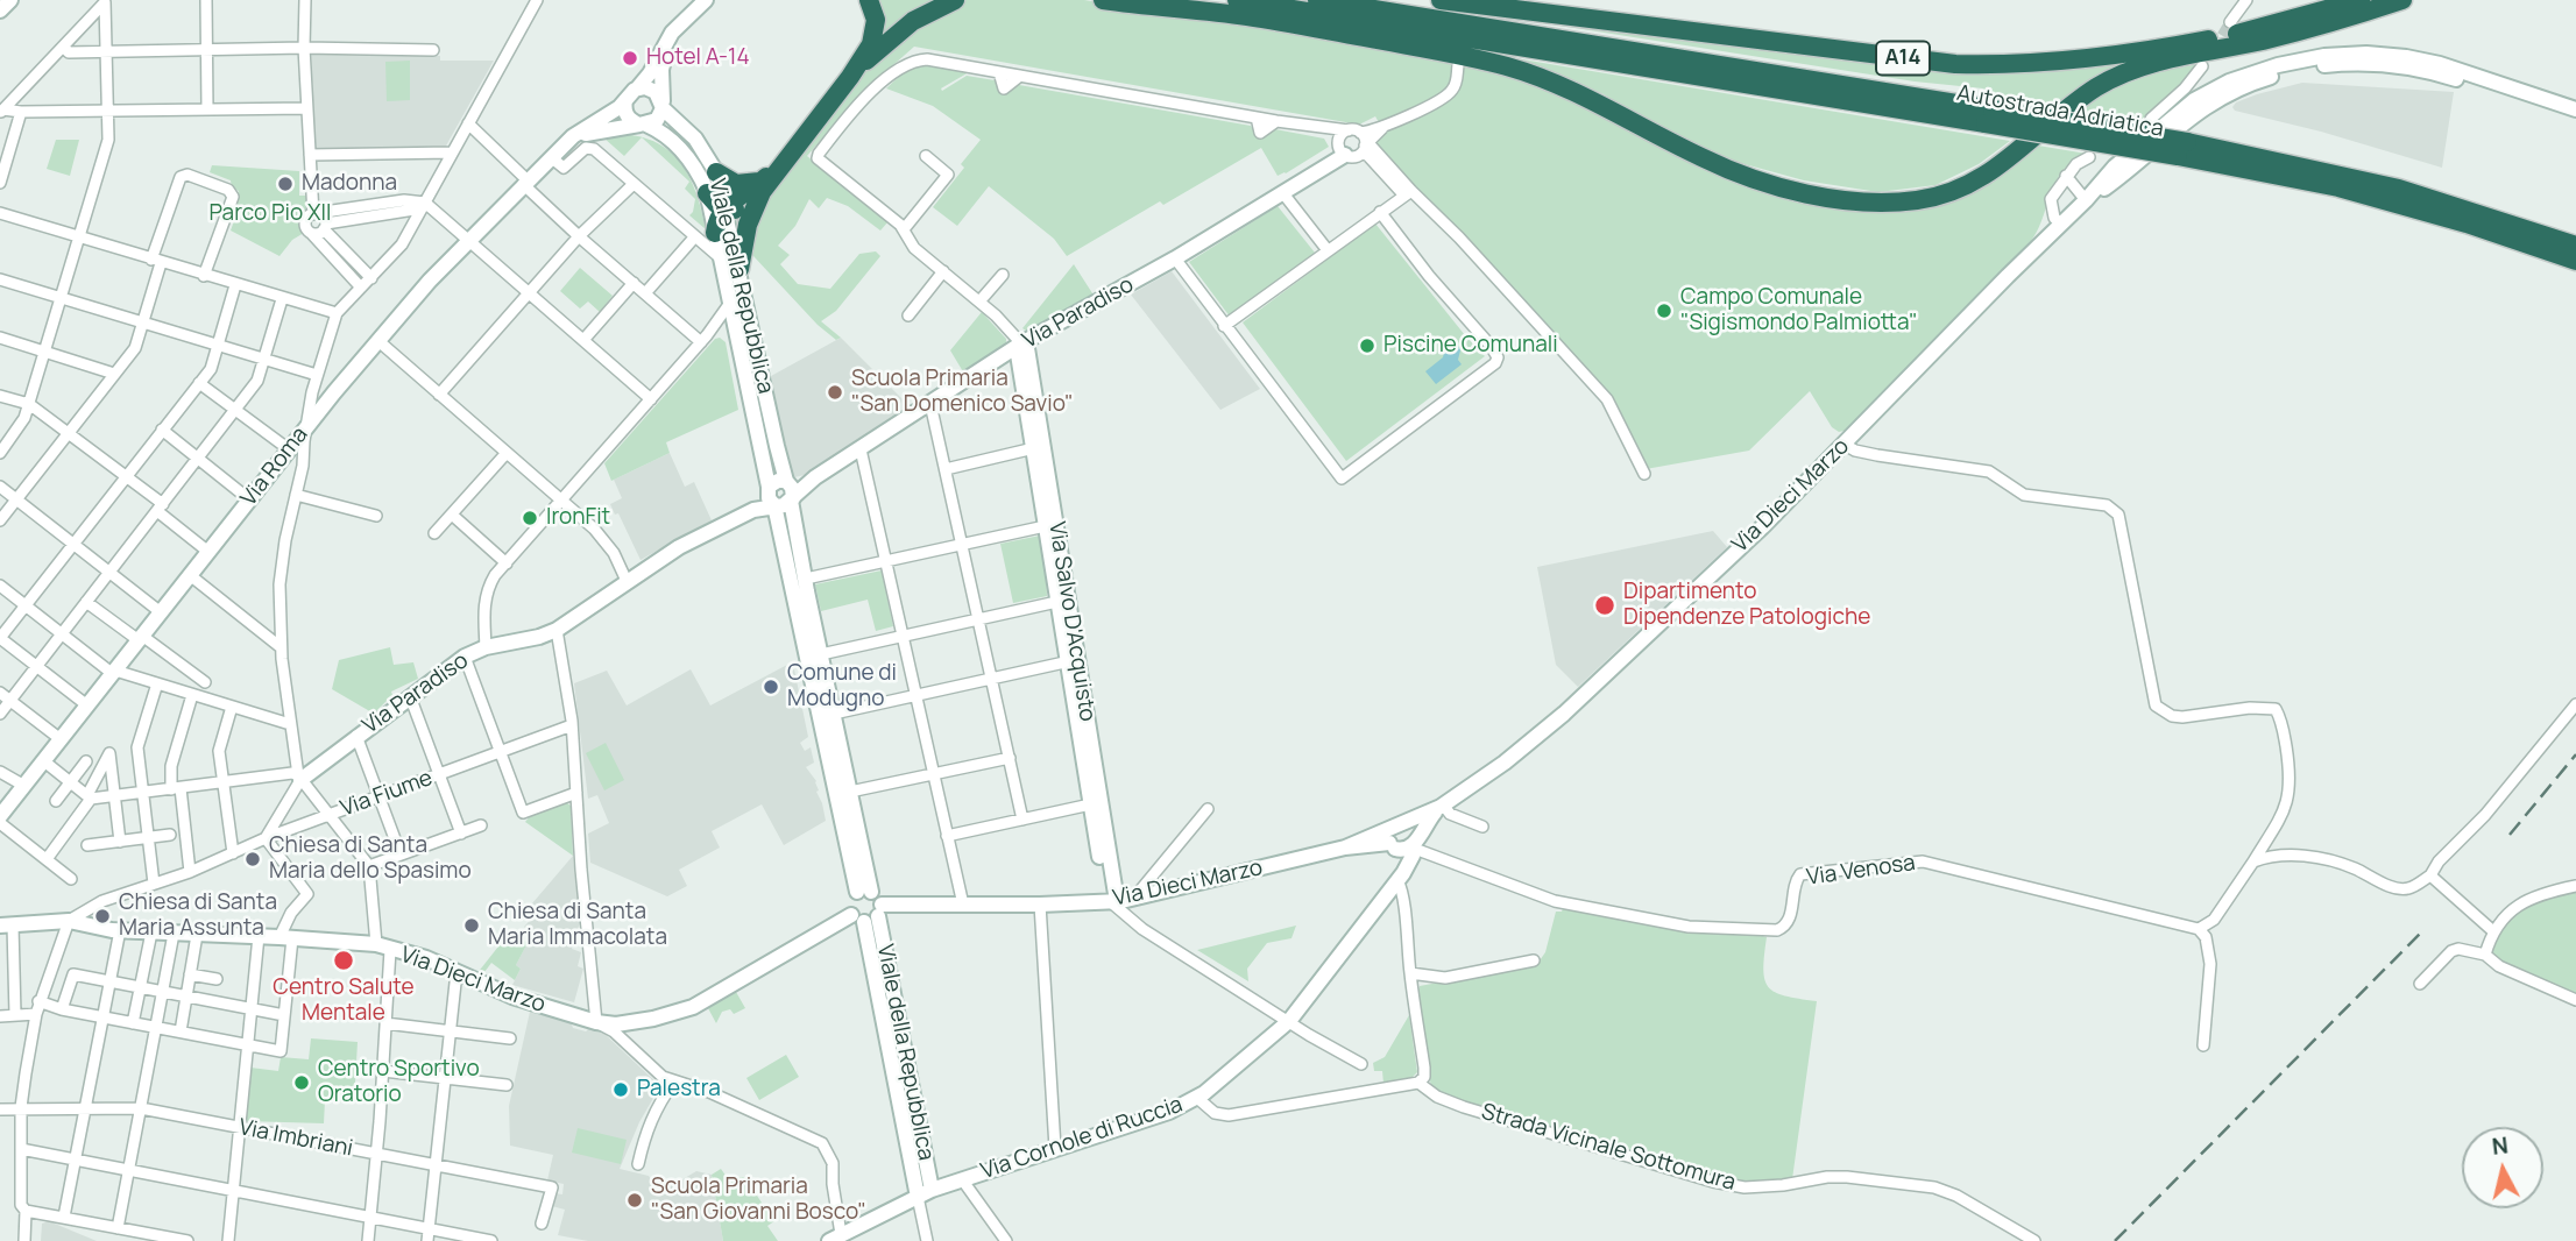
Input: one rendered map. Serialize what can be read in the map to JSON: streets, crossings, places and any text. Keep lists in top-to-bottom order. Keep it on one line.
{"streets":{"highway":["A14","Autostrada Adriatica"],"main road":["Viale della Repubblica","Via Paradiso","Via Roma","Via Dieci Marzo","Via Salvo D'Acquisto","Via Cornole di Ruccia"],"street":["Via Fiume","Via Venosa","Via Imbriani","Strada Vicinale Sottomura"]},"crossings":[["A14","Autostrada Adriatica"],["Viale della Repubblica","Via Paradiso"],["Viale della Repubblica","Via Roma"],["Viale della Repubblica","Via Dieci Marzo"],["Viale della Repubblica","Via Cornole di Ruccia"],["Via Paradiso","Via Salvo D'Acquisto"],["Via Dieci Marzo","Via Salvo D'Acquisto"],["Via Dieci Marzo","Via Fiume"],["Via Dieci Marzo","Via Venosa"],["Via Dieci Marzo","Via Cornole di Ruccia"],["Via Venosa","Via Cornole di Ruccia"]],"parks":["Parco Pio XII"],"places":["Hotel A-14","Madonna","Campo Comunale \"Sigismondo Palmiotta\"","Piscine Comunali","Scuola Primaria \"San Domenico Savio\"","IronFit","Dipartimento Dipendenze Patologiche","Comune di Modugno","Chiesa di Santa Maria dello Spasimo","Chiesa di Santa Maria Assunta","Chiesa di Santa Maria Immacolata","Centro Salute Mentale","Centro Sportivo Oratorio","Palestra","Scuola Primaria \"San Giovanni Bosco\""],"north":"top"}
